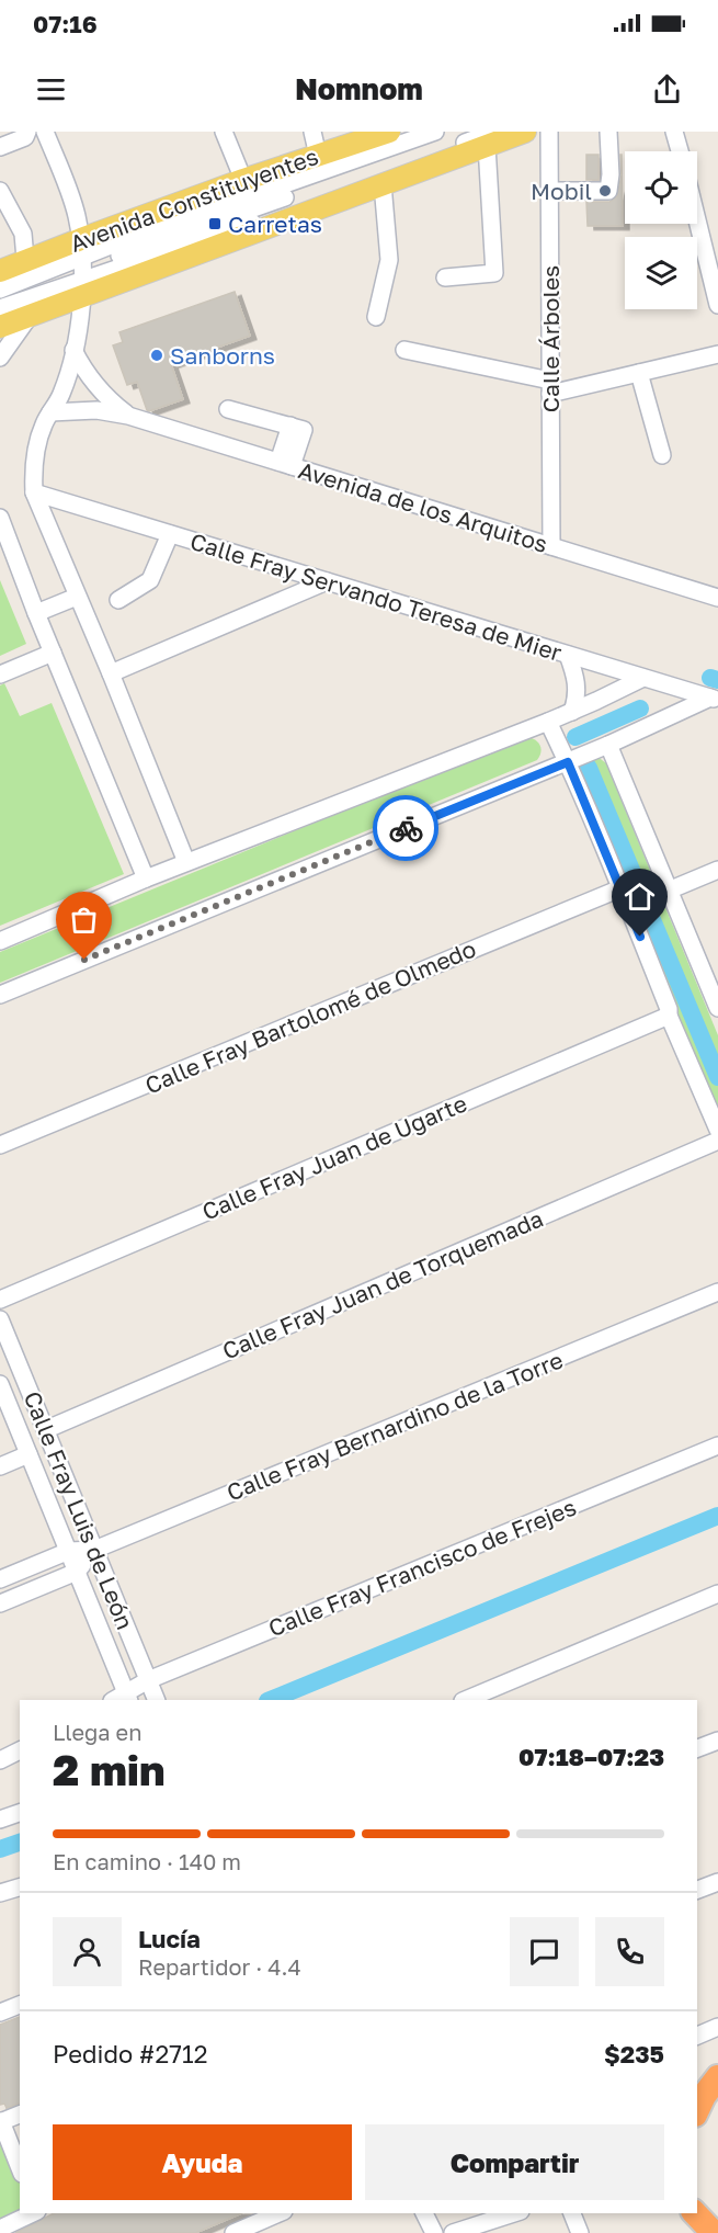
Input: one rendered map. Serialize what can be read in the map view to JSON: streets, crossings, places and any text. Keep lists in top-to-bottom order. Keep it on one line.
{"streets":{"main road":["Avenida Constituyentes"],"street":["Calle Árboles","Avenida de los Arquitos","Calle Fray Servando Teresa de Mier","Calle Fray Bartolomé de Olmedo","Calle Fray Juan de Ugarte","Calle Fray Juan de Torquemada","Calle Fray Bernardino de la Torre","Calle Fray Luis de León","Calle Fray Francisco de Frejes"]},"crossings":[["Calle Árboles","Avenida de los Arquitos"],["Calle Fray Juan de Torquemada","Calle Fray Luis de León"],["Calle Fray Bernardino de la Torre","Calle Fray Luis de León"],["Calle Fray Luis de León","Calle Fray Francisco de Frejes"]],"places":{"other":["Mobil","Sanborns"],"transit":["Carretas"]},"page":{"status":"07:16","header":"Nomnom","heading":["2 min","Llega en","07:18–07:23"],"panel":["Lucía","Repartidor · 4.4","Pedido #2712","$235"],"bar":"En camino · 140 m","buttons":["Ayuda","Compartir"]}}
